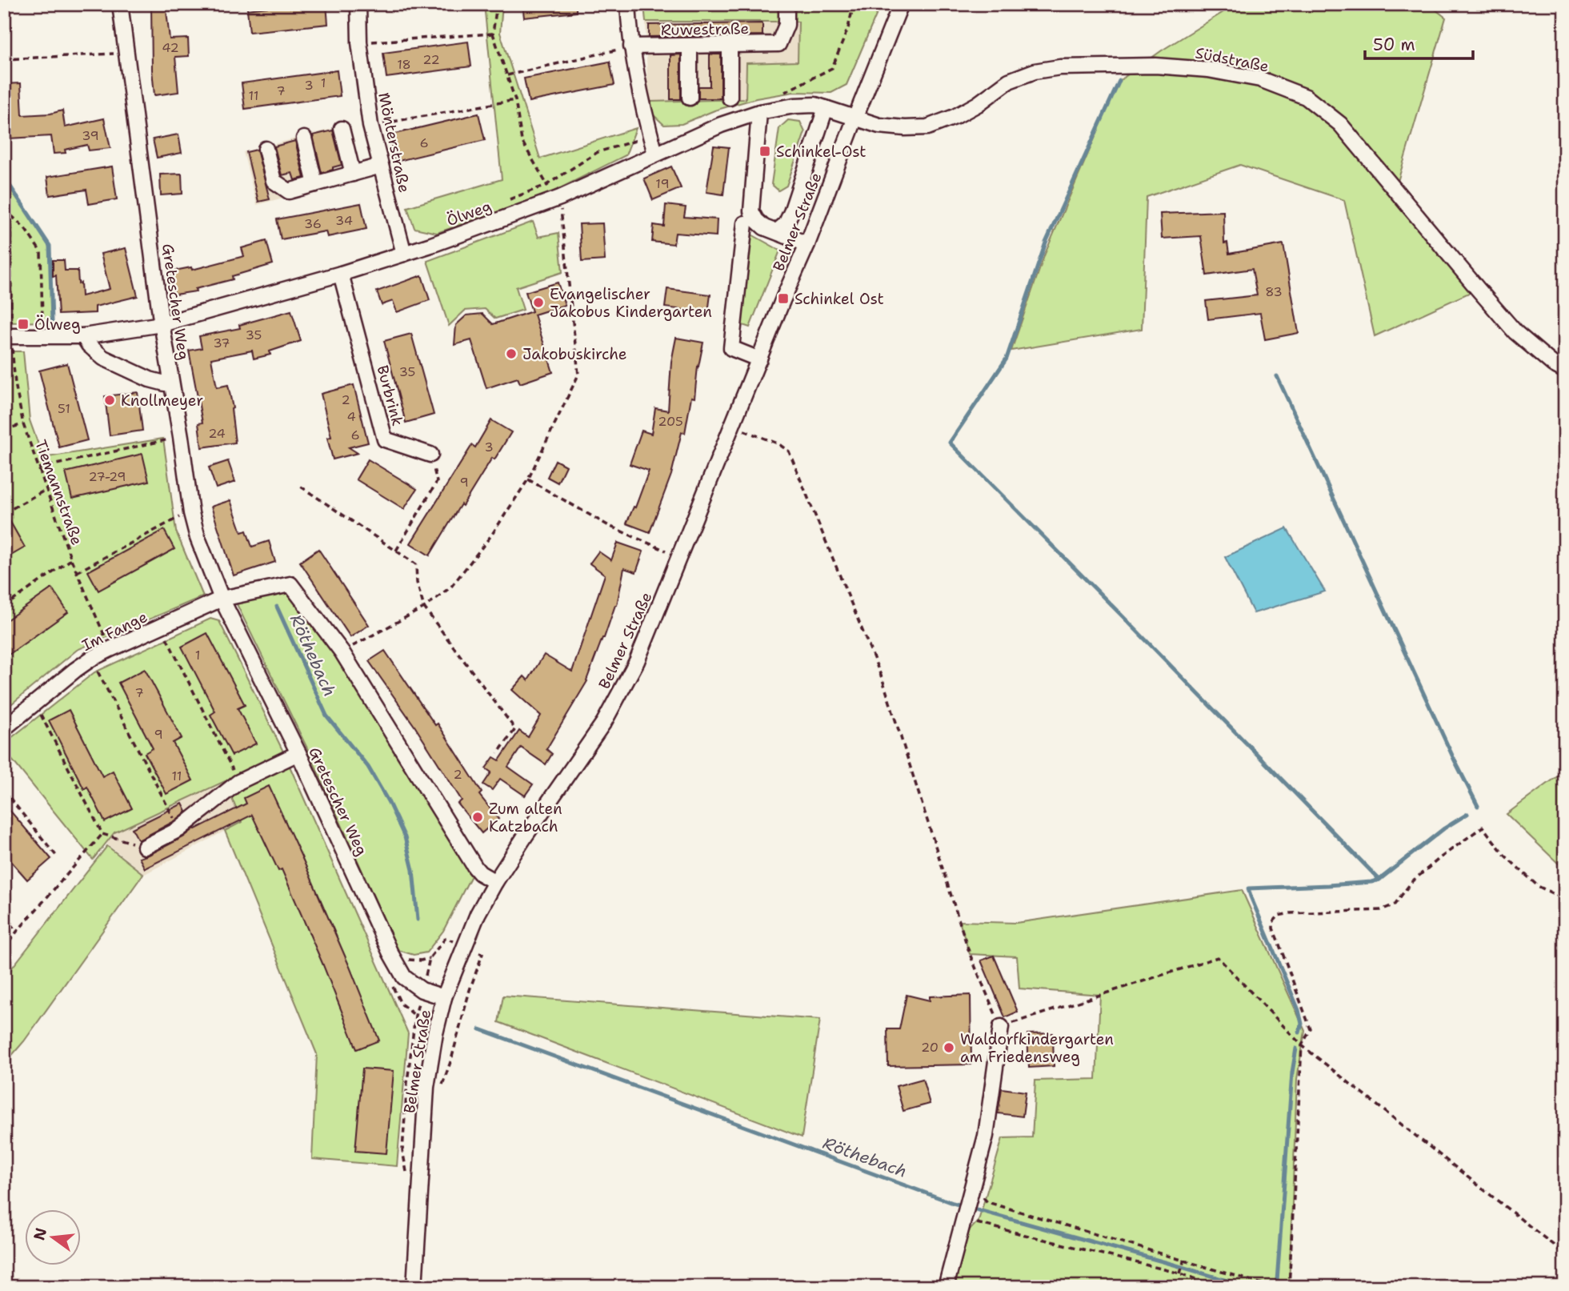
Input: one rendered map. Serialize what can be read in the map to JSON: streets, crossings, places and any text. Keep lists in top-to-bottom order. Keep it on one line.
{"streets":{"street":["Ruwestraße","Südstraße","Mönterstraße","Ölweg","Belmer Straße","Gretescher Weg","Burbrink","Im Fange"],"path":["Tiemannstraße"]},"crossings":[["Südstraße","Ölweg"],["Südstraße","Belmer Straße"],["Mönterstraße","Ölweg"],["Ölweg","Belmer Straße"],["Ölweg","Gretescher Weg"],["Ölweg","Burbrink"],["Ölweg","Tiemannstraße"],["Belmer Straße","Gretescher Weg"],["Gretescher Weg","Im Fange"],["Tiemannstraße","Im Fange"]],"water":["Röthebach"],"places":{"transit":["Schinkel-Ost","Schinkel Ost","Ölweg"],"other":["Evangelischer Jakobus Kindergarten","Jakobuskirche","Knollmeyer","Zum alten Katzbach","Waldorfkindergarten am Friedensweg"]},"house_numbers":["42","22","18","1","3","7","11","39","6","19","34","36","83","35","37","35","2","51","4","205","24","6","3","27-29","9","1","7","9","2","11","20"],"scale_bar":"50 m","north":"left"}
